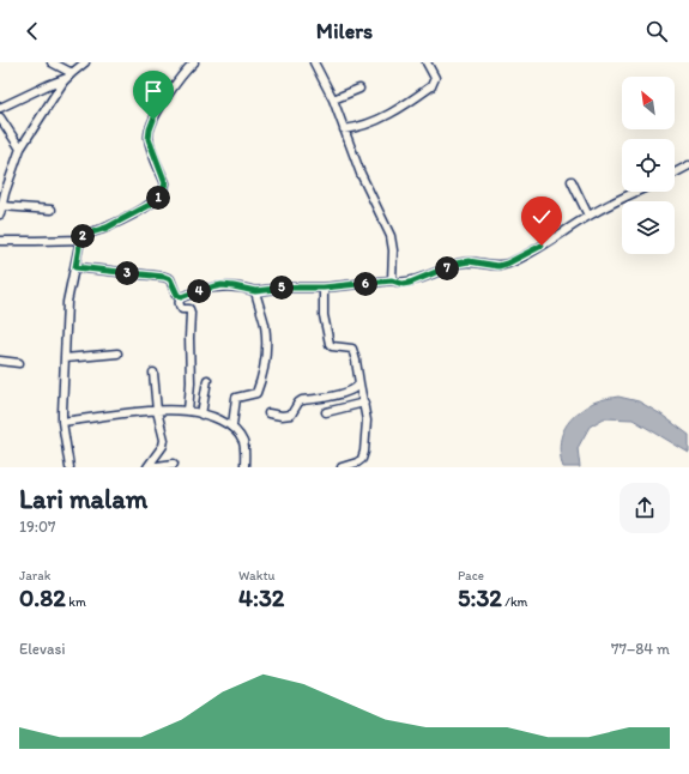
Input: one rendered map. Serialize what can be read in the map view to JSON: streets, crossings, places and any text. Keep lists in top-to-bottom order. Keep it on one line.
{"north":"top left","page":{"header":"Milers","pins":["1","2","7","3","6","5","4"],"heading":["Lari malam","19:07"],"stats":[["Jarak","0.82 km"],["Waktu","4:32"],["Pace","5:32 /km"]],"chart":["Elevasi","77–84 m"]}}
